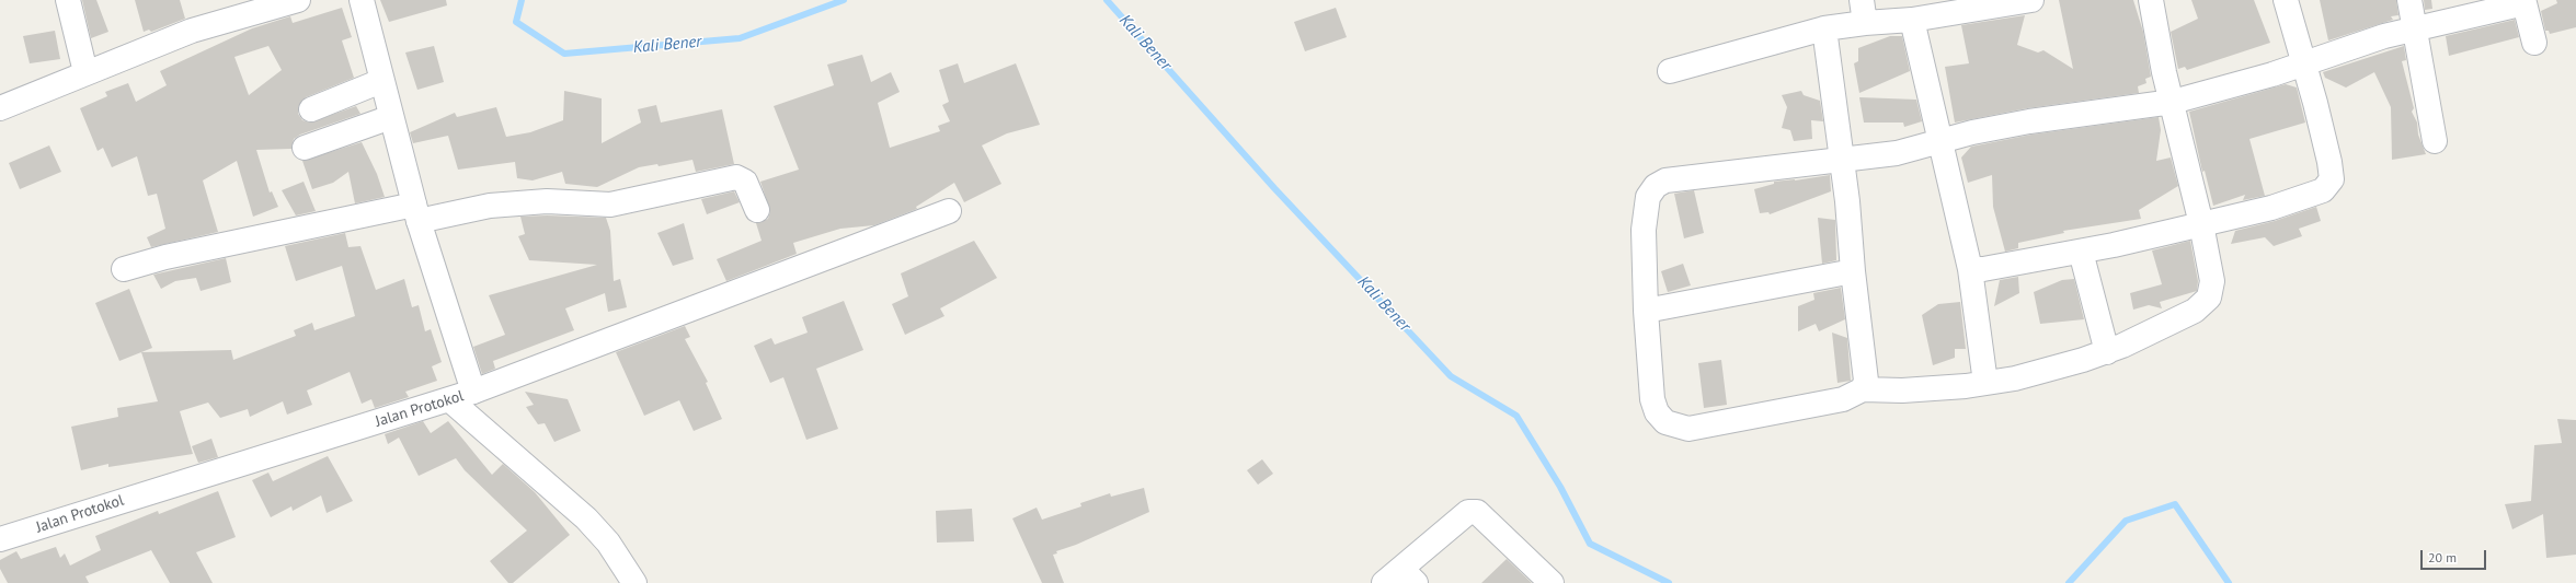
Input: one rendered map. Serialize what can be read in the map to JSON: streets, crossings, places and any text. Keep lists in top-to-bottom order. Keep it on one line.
{"streets":{"street":["Jalan Protokol"]},"water":["Kali Bener"],"scale_bar":"20 m"}
